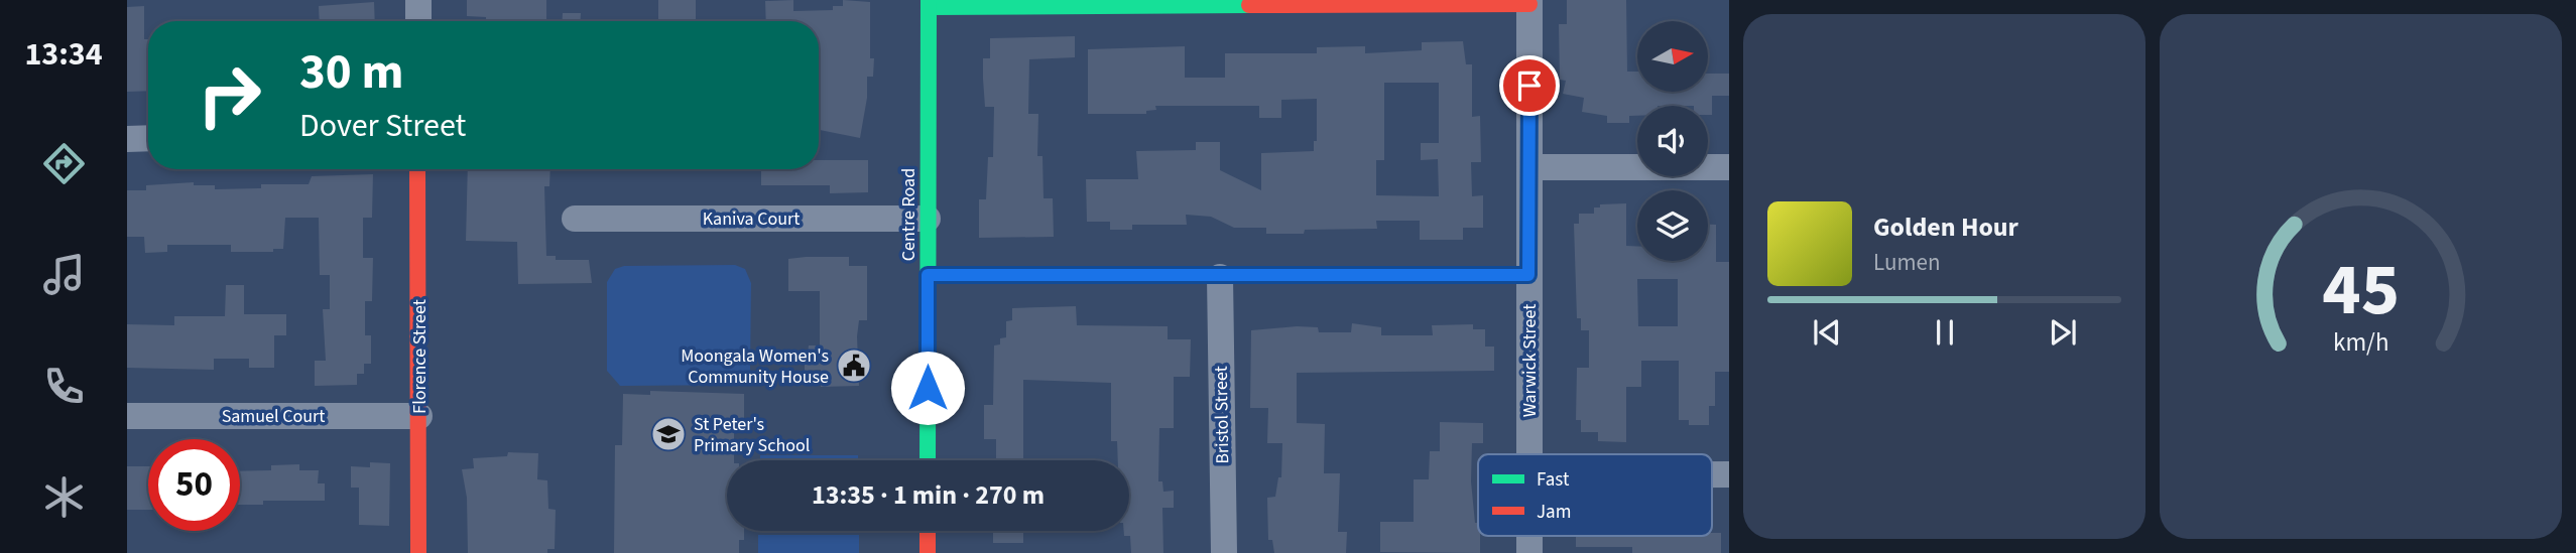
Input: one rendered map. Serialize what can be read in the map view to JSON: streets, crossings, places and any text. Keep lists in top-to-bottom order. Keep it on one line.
{"streets":{"street":["Centre Road","Kaniva Court","Florence Street","Warwick Street","Bristol Street","Samuel Court"]},"crossings":[["Centre Road","Kaniva Court"],["Florence Street","Samuel Court"]],"places":{"public building":["Moongala Women's Community House"],"school or university":["St Peter's Primary School"]},"legend":["Fast","Jam"],"north":"right","page":{"tabs":"13:34","turn":["30 m","Dover Street"],"song":["Golden Hour","Lumen"],"limit":"50","trip":"13:35 · 1 min · 270 m","gauge":["45","km/h"]}}
